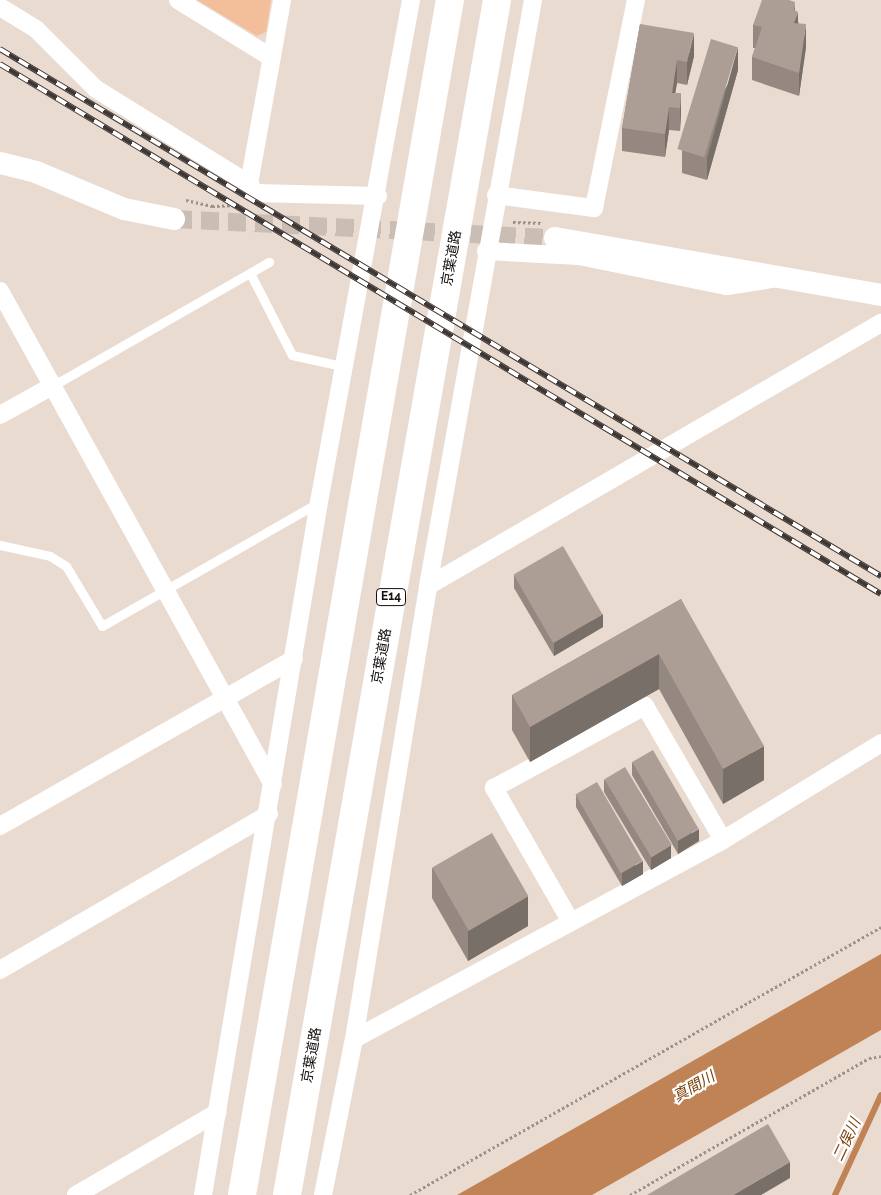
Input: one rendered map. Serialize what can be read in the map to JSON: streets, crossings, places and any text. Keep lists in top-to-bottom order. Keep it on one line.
{"streets":{"highway":["京葉道路","E14"]},"water":["真間川","二俣川"]}
